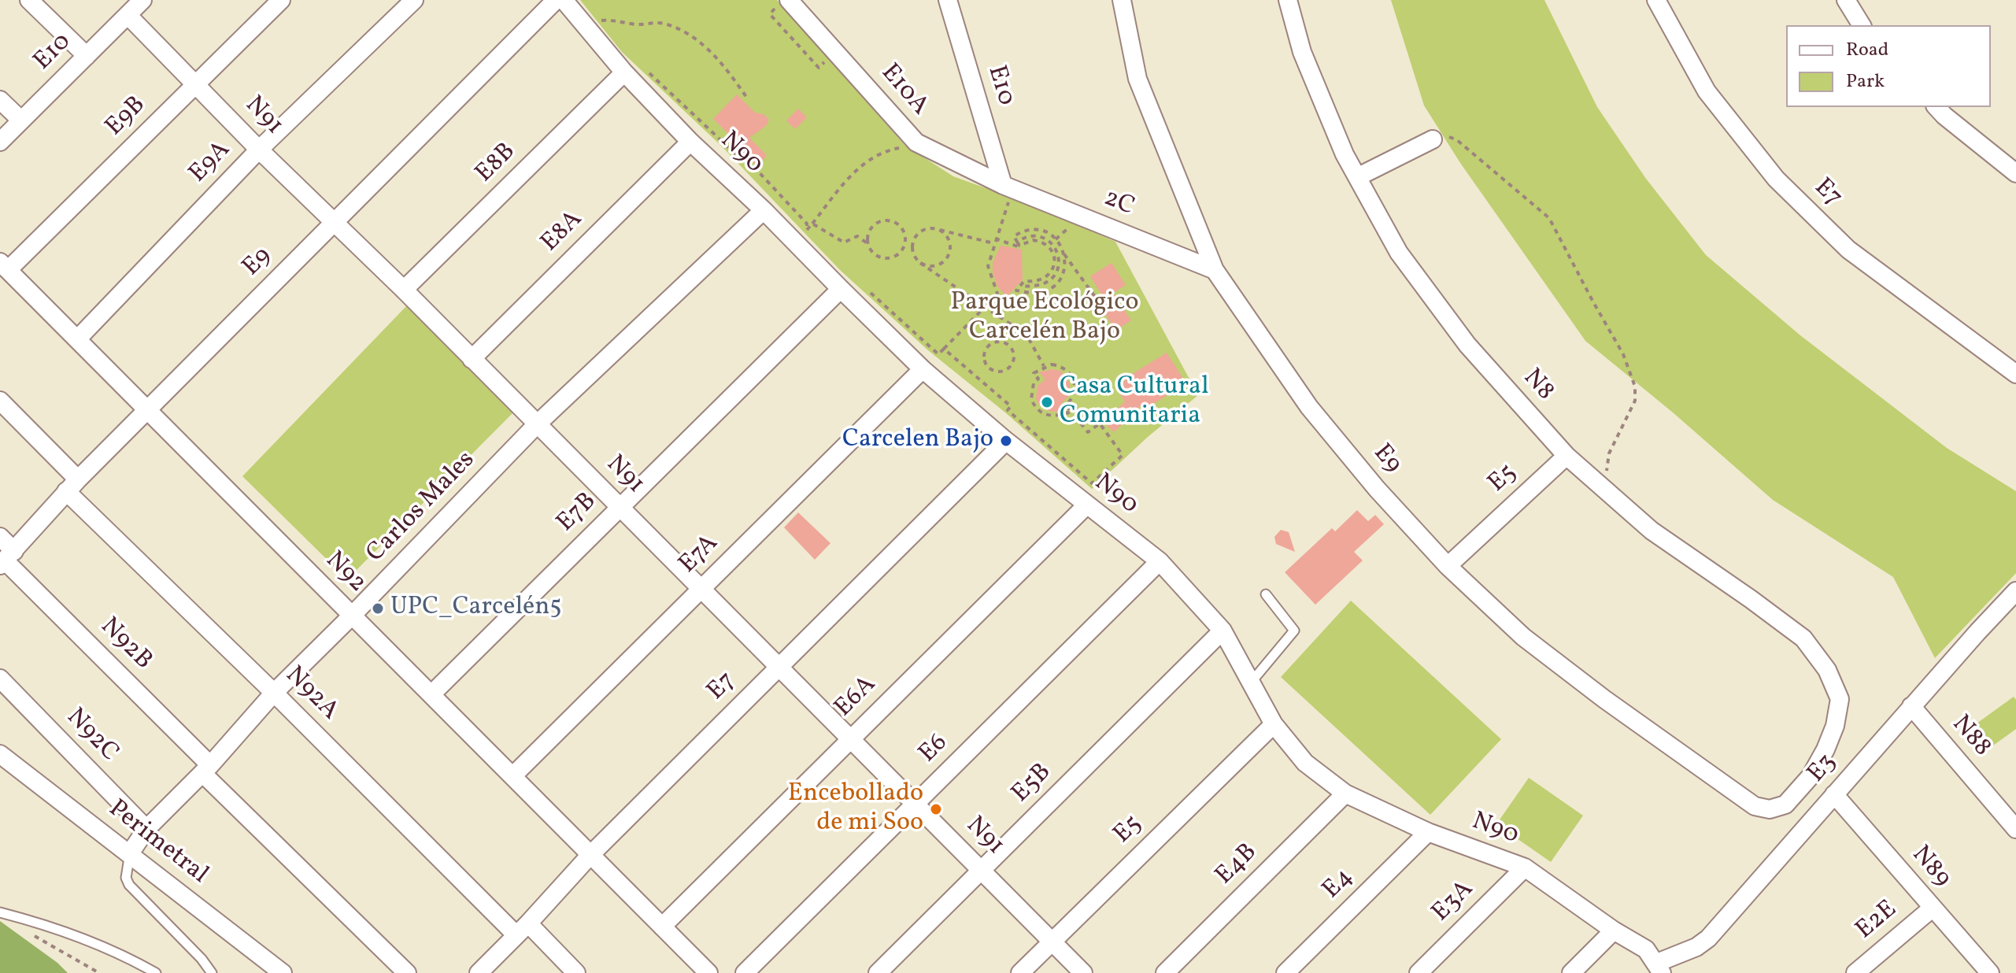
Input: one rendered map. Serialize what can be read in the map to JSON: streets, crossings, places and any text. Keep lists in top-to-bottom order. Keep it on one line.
{"streets":{"street":["E10","E10A","N91","E9B","N90","E9A","E8B","E7","2C","E8A","E9","N8","E5","Carlos Males","E7B","E7A","N92","N92B","N92A","E6A","N92C","N88","E6","E3","E5B","Perimetral","E4B","N89","E4","E3A","E2E"]},"crossings":[["E10","E10A"],["E10","N91"],["E10","2C"],["E10A","2C"],["N91","E9B"],["N91","E9A"],["N91","E8B"],["N91","E7"],["N91","E8A"],["N91","E9"],["N91","E5"],["N91","Carlos Males"],["N91","E7B"],["N91","E7A"],["N91","E6A"],["N91","E6"],["N91","E5B"],["E9B","N92"],["N90","E8B"],["N90","E7"],["N90","E8A"],["N90","E5"],["N90","Carlos Males"],["N90","E7B"],["N90","E7A"],["N90","E6A"],["N90","E6"],["N90","E3"],["N90","E5B"],["N90","E4B"],["N90","E4"],["N90","E3A"],["E9A","N92"],["E7","N92"],["E7","N92A"],["2C","E9"],["E9","N8"],["E9","E5"],["E9","N92"],["E9","N92B"],["E9","N92A"],["N8","E5"],["Carlos Males","N92"],["Carlos Males","N92B"],["Carlos Males","N92A"],["Carlos Males","N92C"],["Carlos Males","Perimetral"],["E7B","N92"],["E7A","N92"],["N92","E6A"],["N88","E3"],["E3","N89"],["N89","E2E"]],"parks":["Parque Ecológico Carcelén Bajo"],"places":["Casa Cultural Comunitaria","Carcelen Bajo","UPC_Carcelén5","Encebollado de mi Soo"],"legend":["Road","Park"]}
